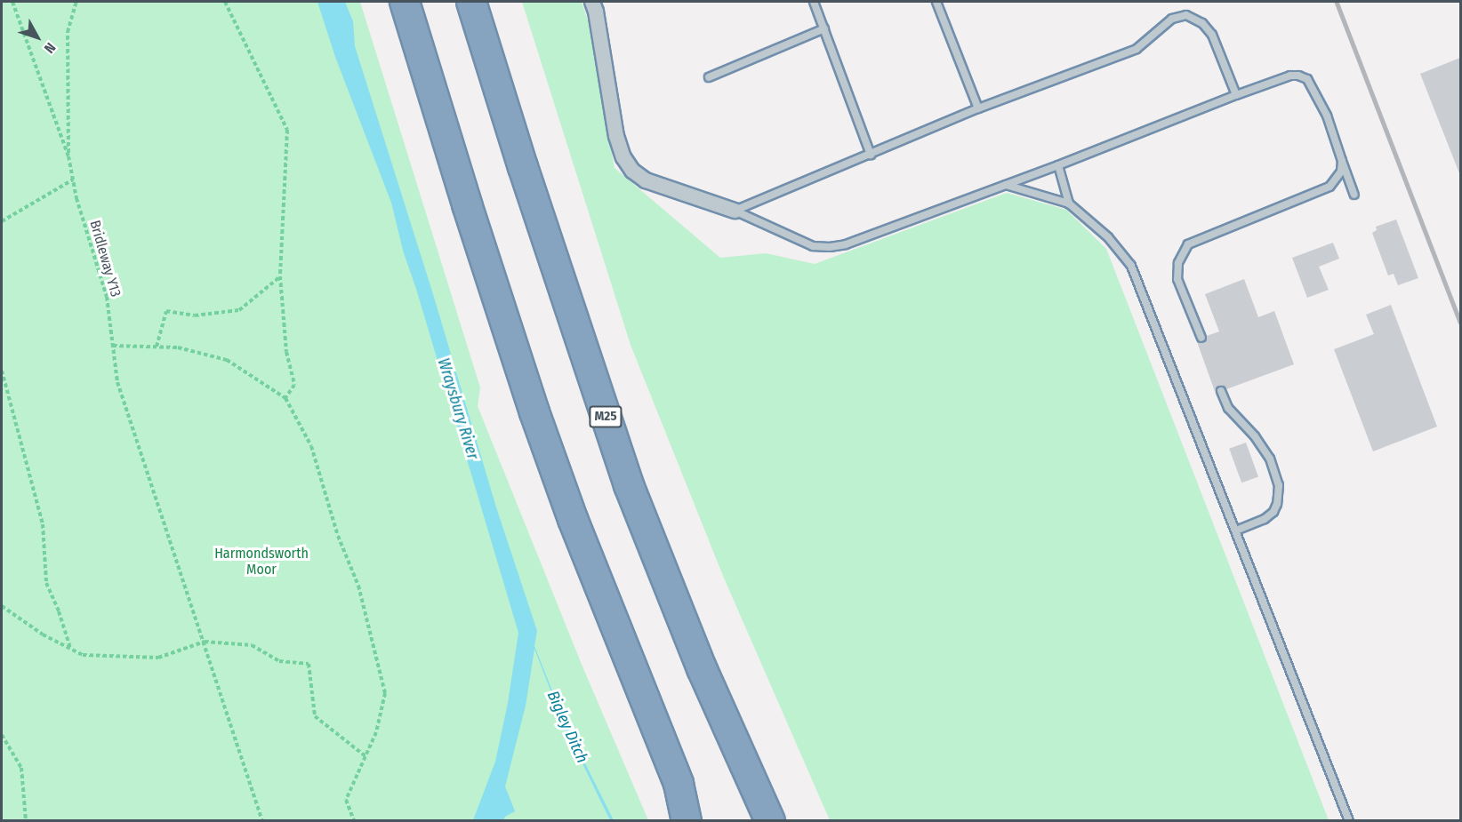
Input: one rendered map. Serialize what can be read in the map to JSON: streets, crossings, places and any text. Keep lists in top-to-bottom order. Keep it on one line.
{"streets":{"highway":["M25"],"path":["Bridleway Y13"]},"water":["Wraysbury River","Bigley Ditch"],"parks":["Harmondsworth Moor"],"north":"bottom right"}
